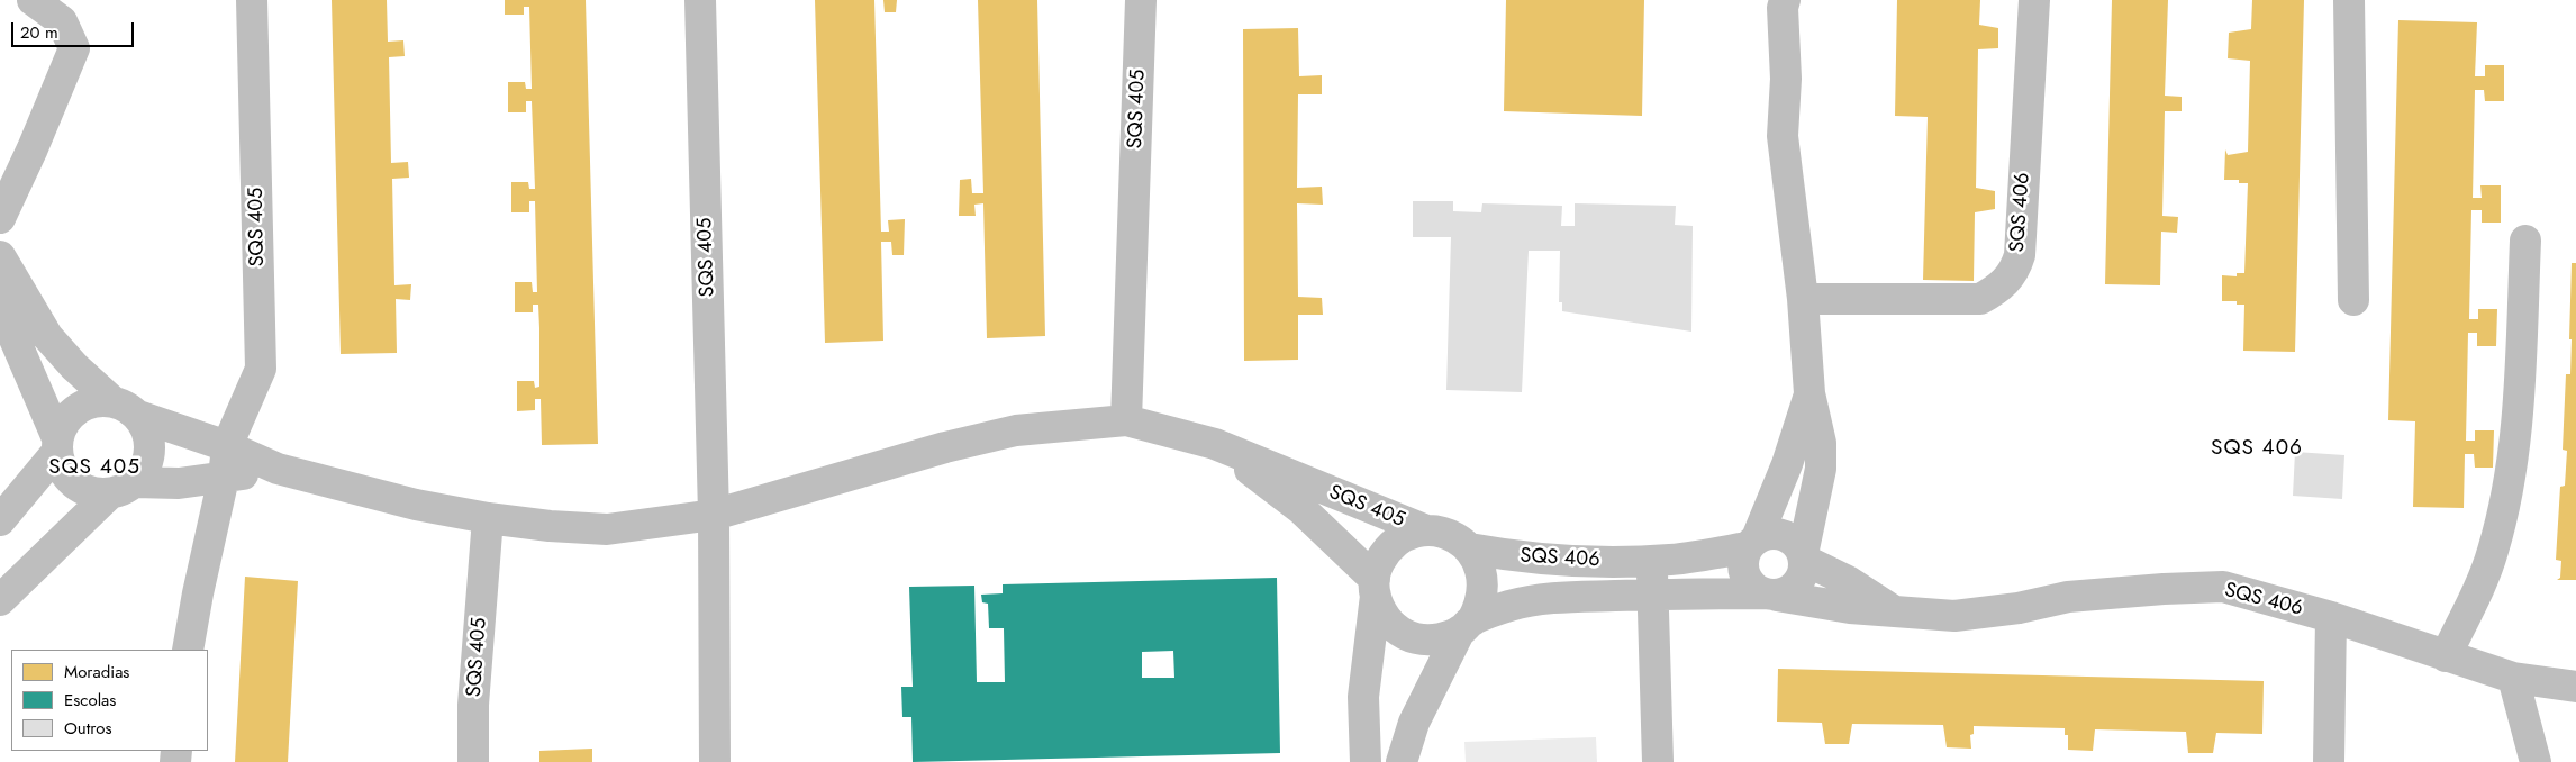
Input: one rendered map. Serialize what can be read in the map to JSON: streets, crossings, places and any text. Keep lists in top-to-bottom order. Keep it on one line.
{"streets":{"street":["SQS 405","SQS 406"]},"crossings":[["SQS 405","SQS 406"]],"districts":["SQS 406","SQS 405"],"legend":["Moradias","Escolas","Outros"],"scale_bar":"20 m"}
